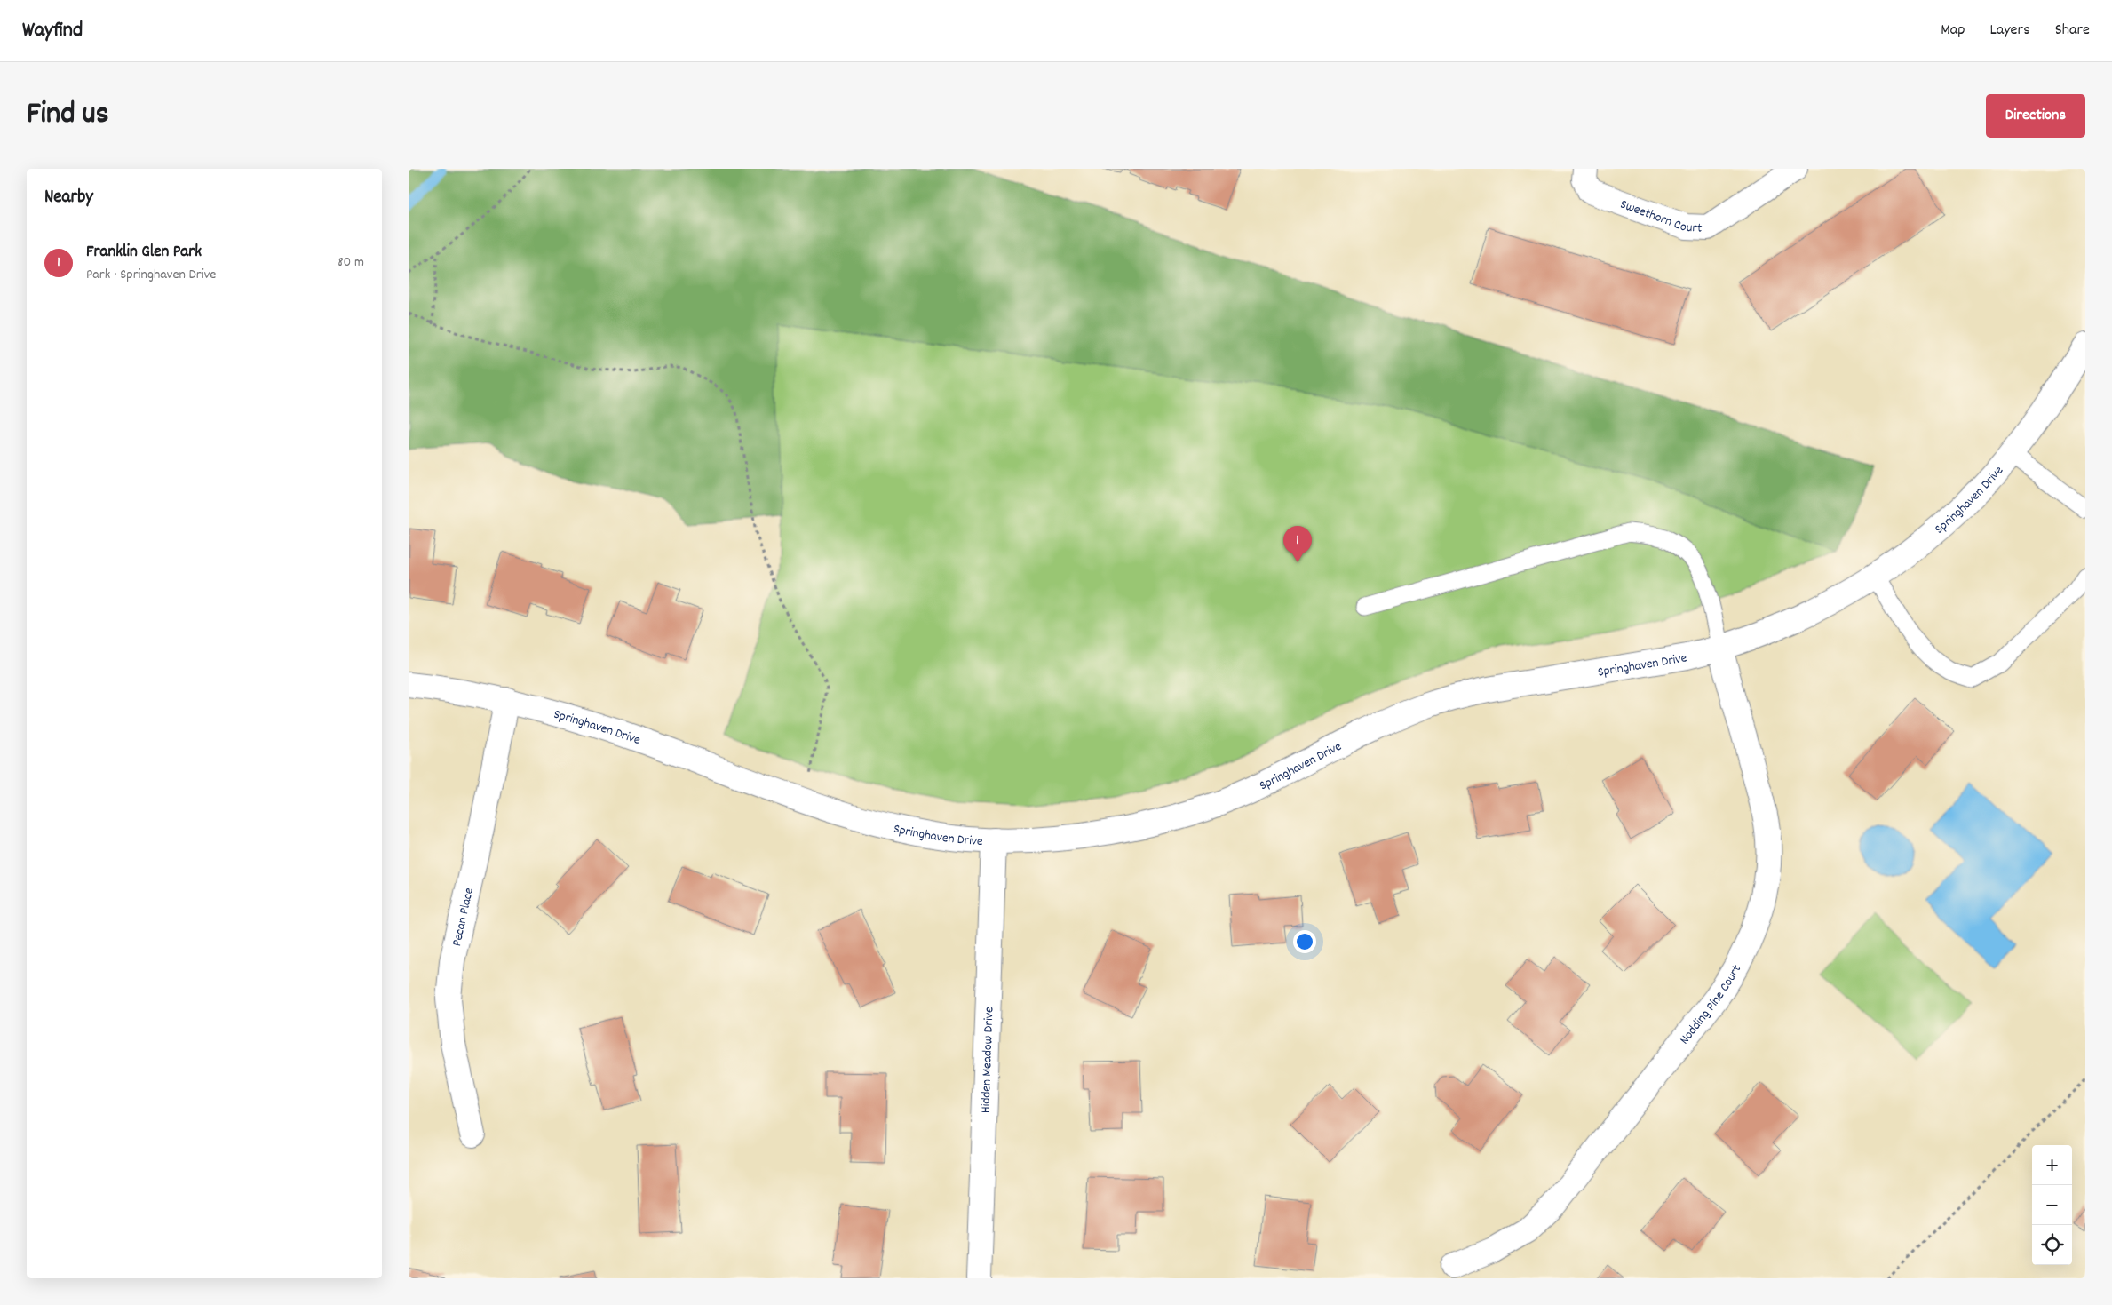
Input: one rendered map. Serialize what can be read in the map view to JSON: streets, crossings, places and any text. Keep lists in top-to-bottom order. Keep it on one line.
{"streets":{"street":["Sweethorn Court","Springhaven Drive","Pecan Place","Nodding Pine Court","Hidden Meadow Drive"]},"crossings":[["Springhaven Drive","Pecan Place"],["Springhaven Drive","Nodding Pine Court"],["Springhaven Drive","Hidden Meadow Drive"]],"page":{"header":"Wayfind","nav":["Map","Layers","Share"],"title":"Find us","buttons":"Directions","heading":"Nearby","list":[{"mark":"1","name":"Franklin Glen Park","note":"Park · Springhaven Drive","value":"80 m"}],"pins":"1","map_buttons":["+","−"]}}
